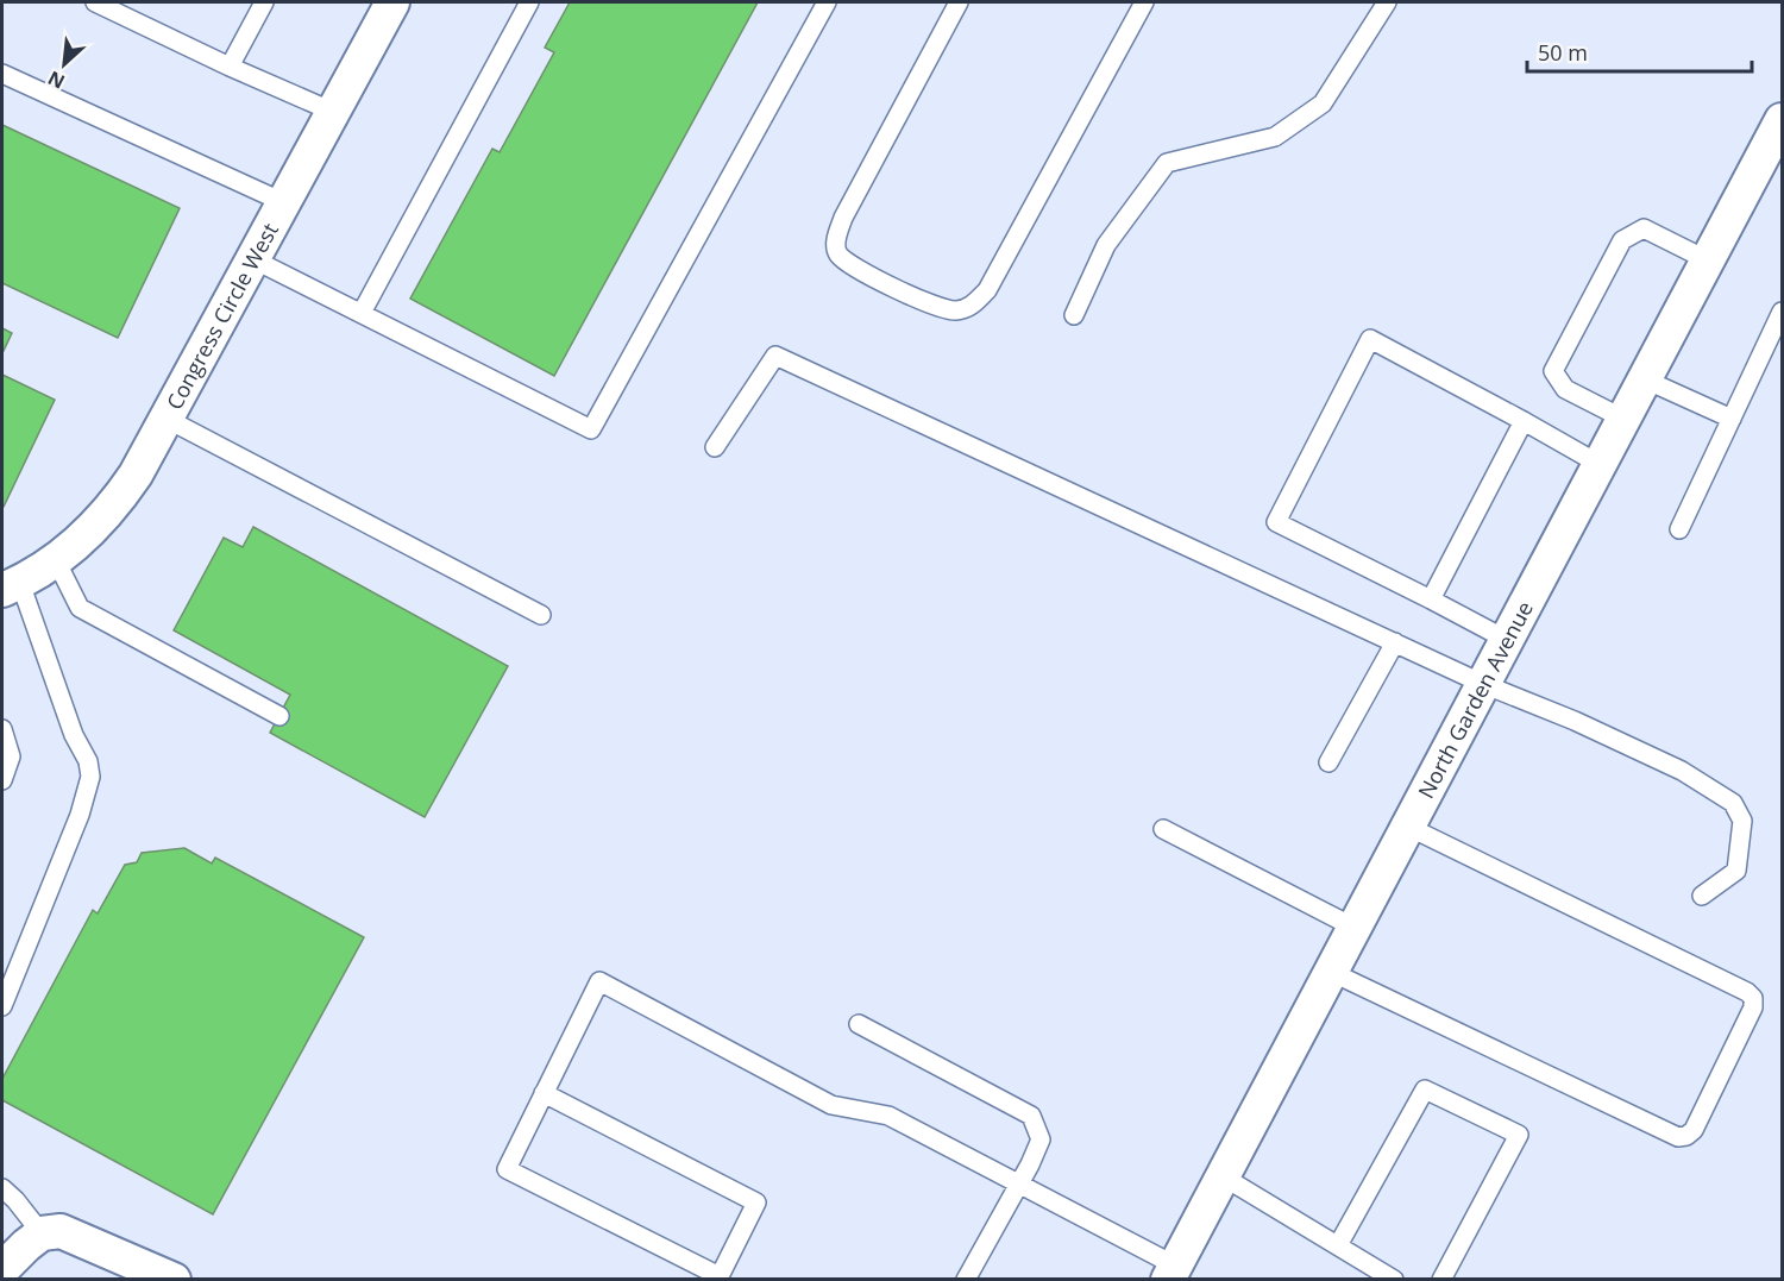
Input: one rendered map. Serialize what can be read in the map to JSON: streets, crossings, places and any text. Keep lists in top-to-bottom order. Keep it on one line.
{"streets":{"street":["Congress Circle West","North Garden Avenue"]},"scale_bar":"50 m","north":"bottom left"}
